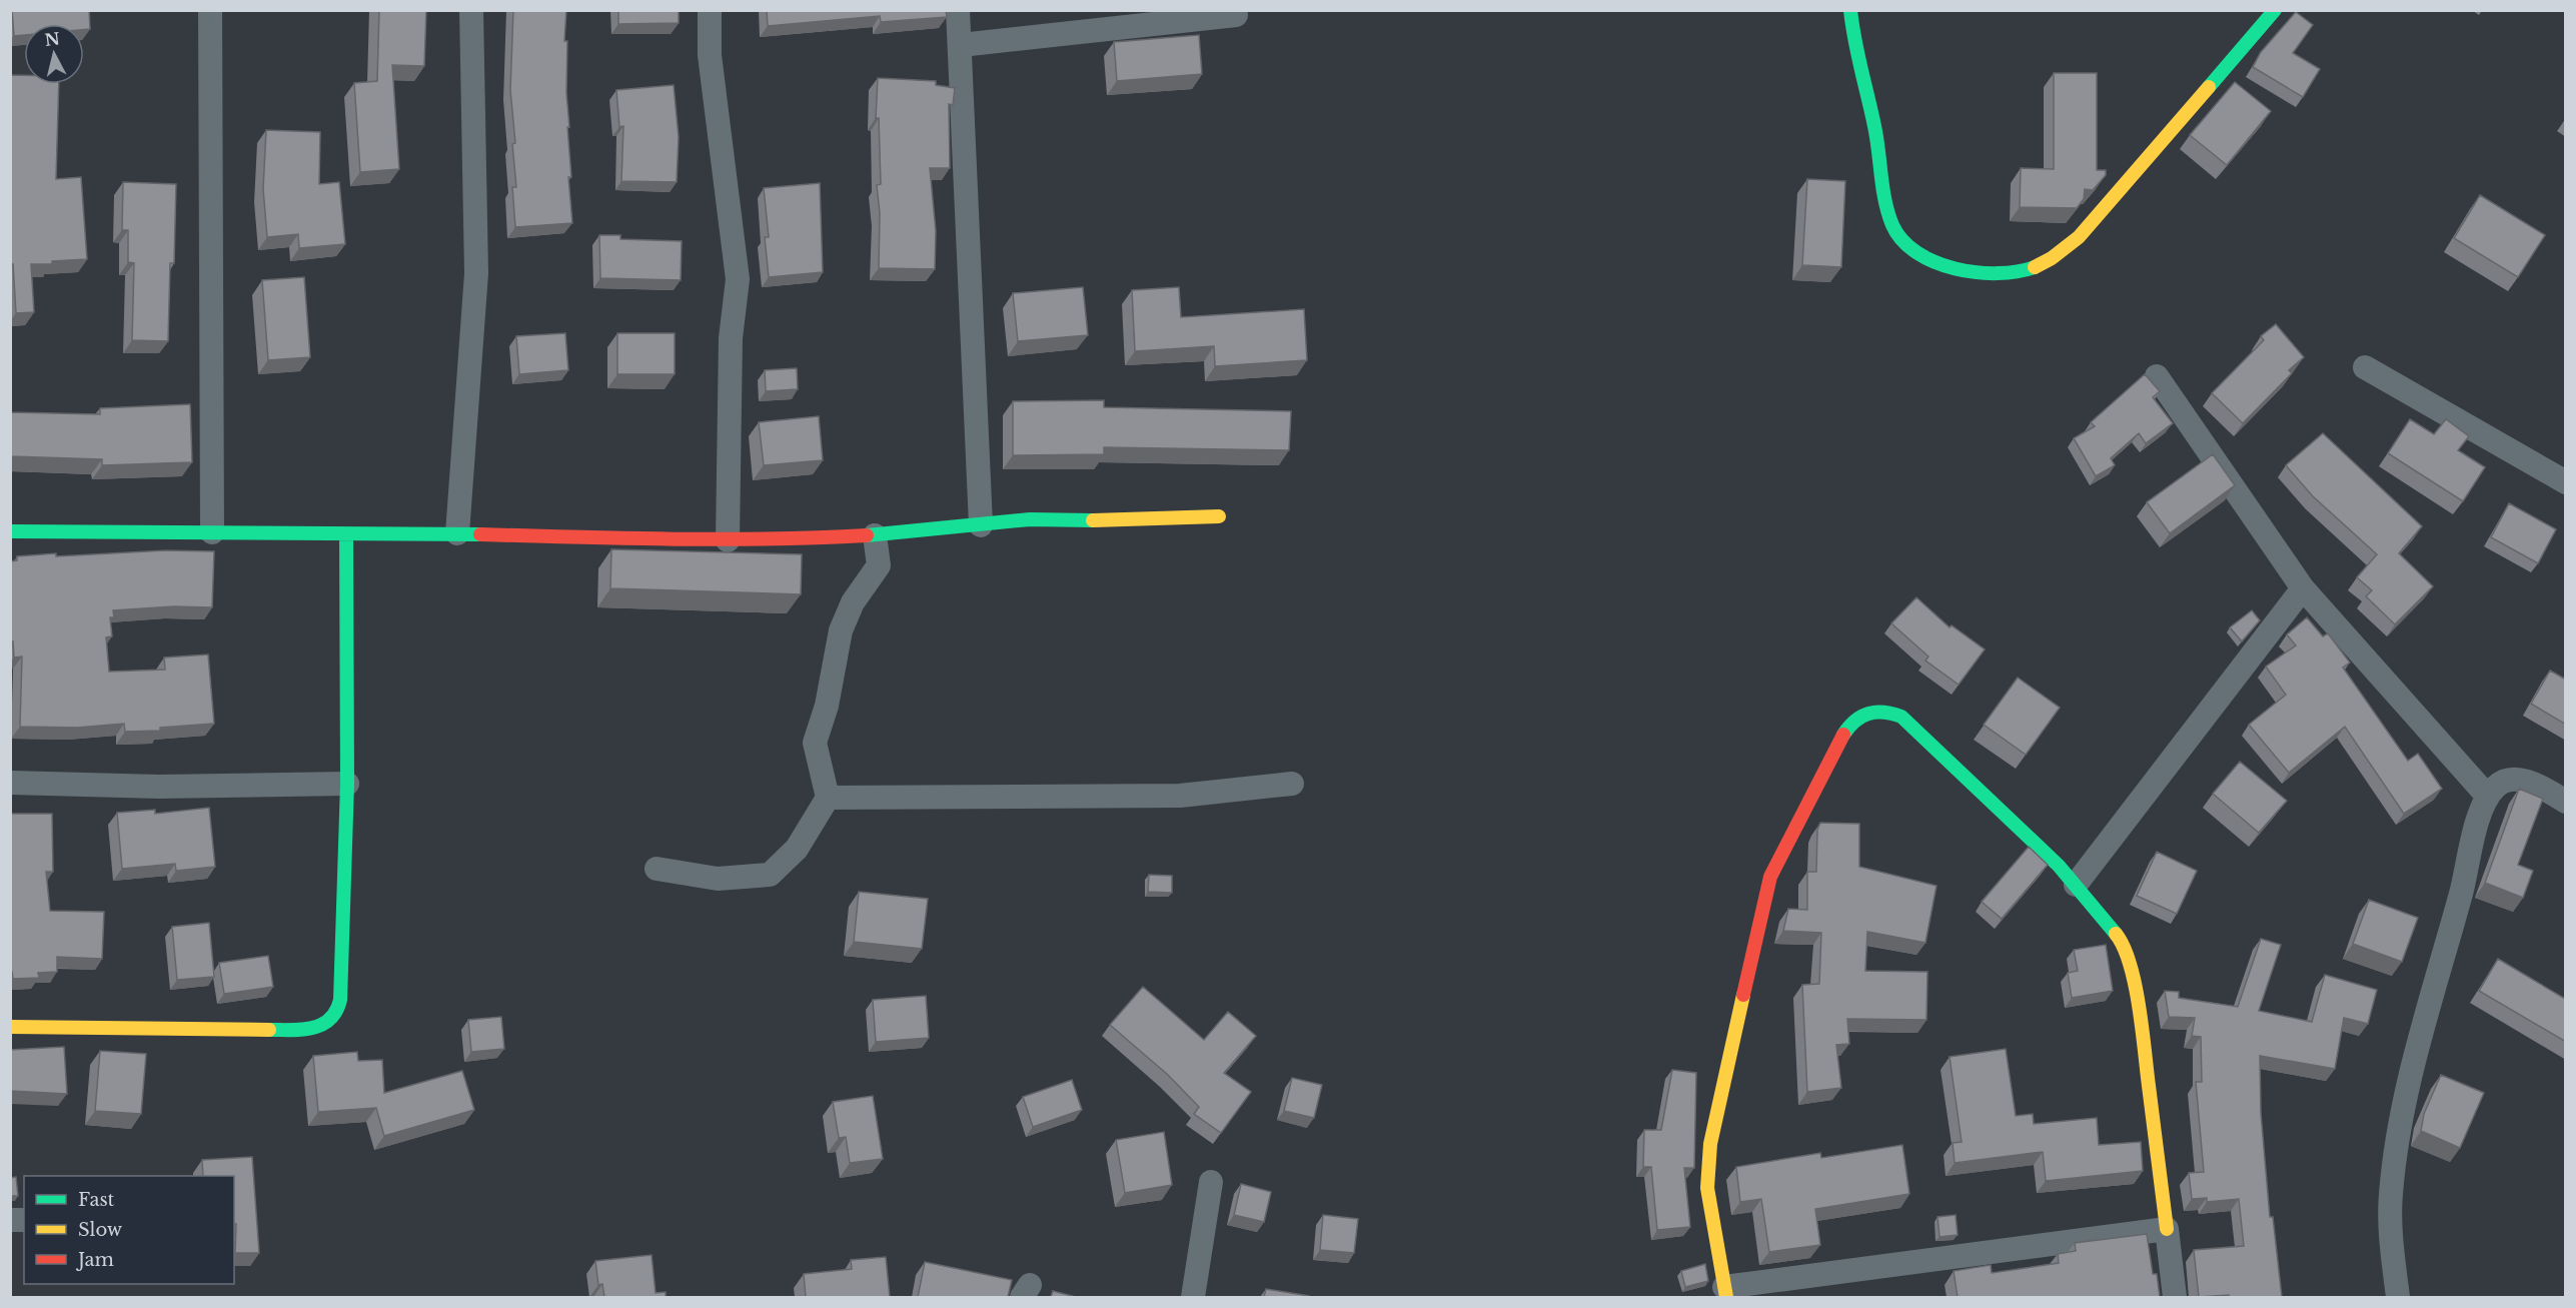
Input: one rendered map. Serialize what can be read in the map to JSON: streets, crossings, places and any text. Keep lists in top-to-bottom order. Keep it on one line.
{"legend":["Fast","Slow","Jam"],"north":"top"}
